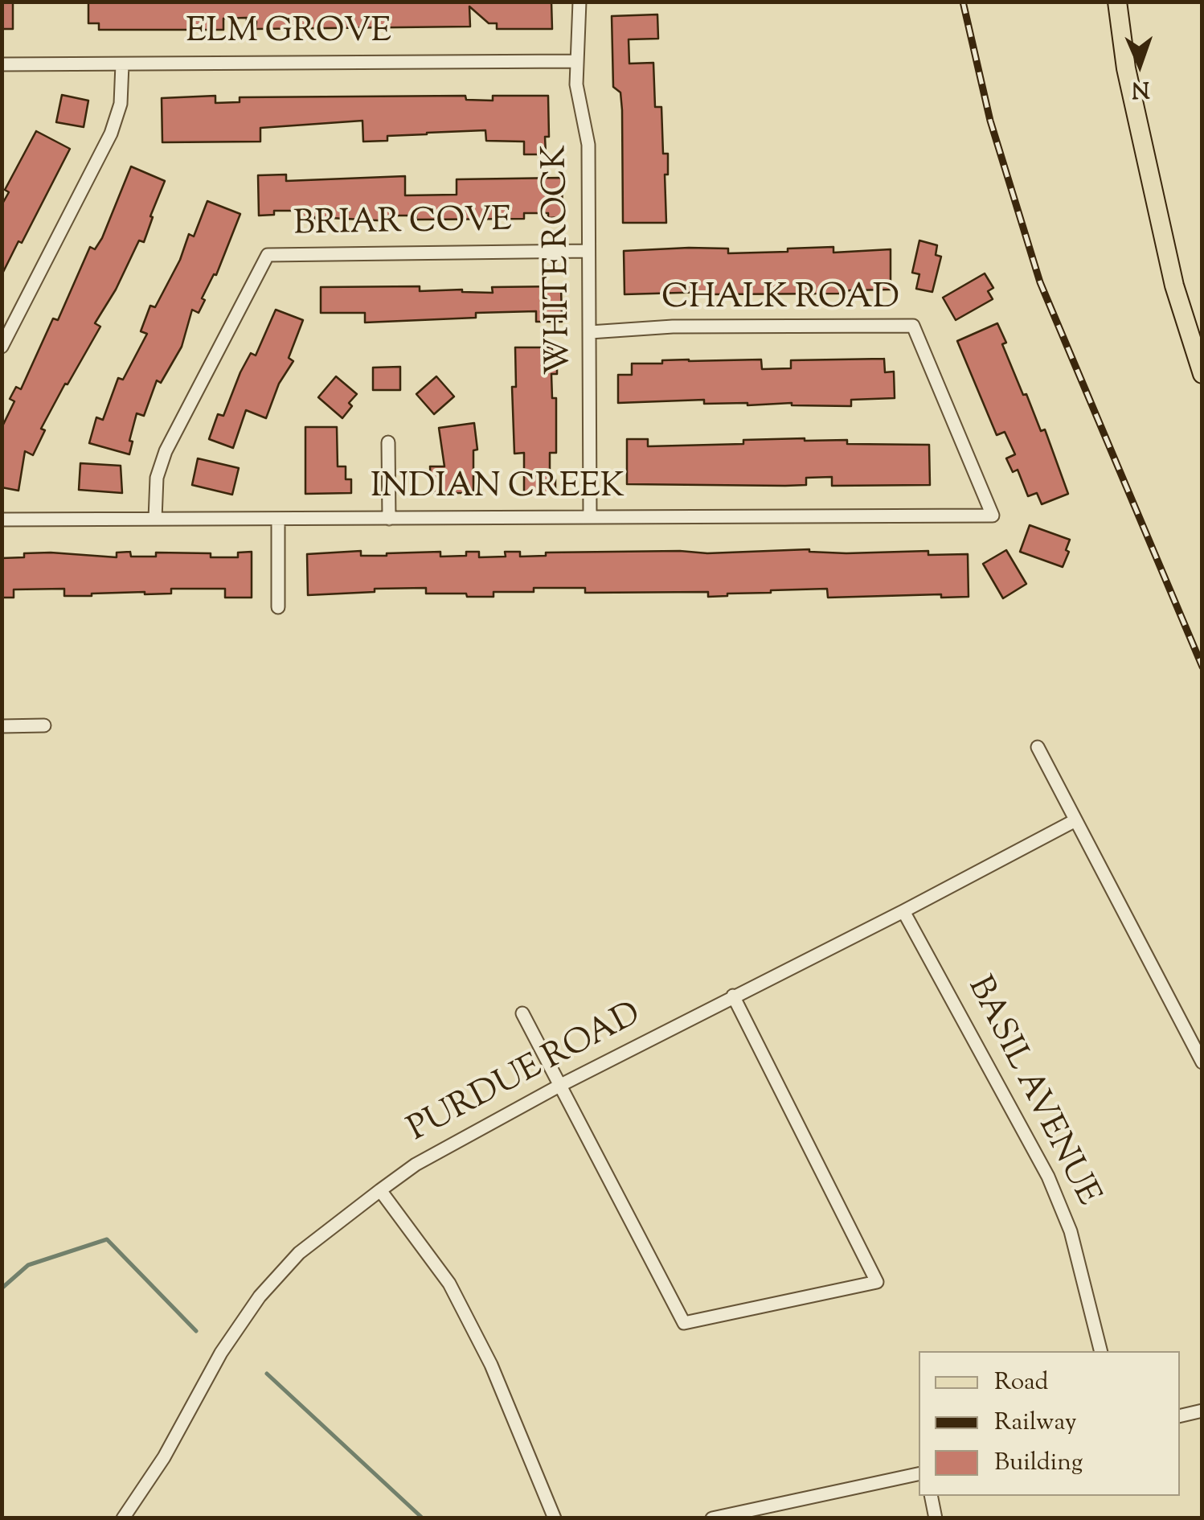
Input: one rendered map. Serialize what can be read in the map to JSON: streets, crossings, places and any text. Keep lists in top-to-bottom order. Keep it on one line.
{"streets":{"street":["ELM GROVE","BRIAR COVE","WHITE ROCK","CHALK ROAD","INDIAN CREEK","PURDUE ROAD","BASIL AVENUE"]},"crossings":[["ELM GROVE","WHITE ROCK"],["BRIAR COVE","WHITE ROCK"],["BRIAR COVE","INDIAN CREEK"],["WHITE ROCK","CHALK ROAD"],["WHITE ROCK","INDIAN CREEK"],["CHALK ROAD","INDIAN CREEK"],["PURDUE ROAD","BASIL AVENUE"]],"legend":["Road","Railway","Building"],"north":"bottom"}
